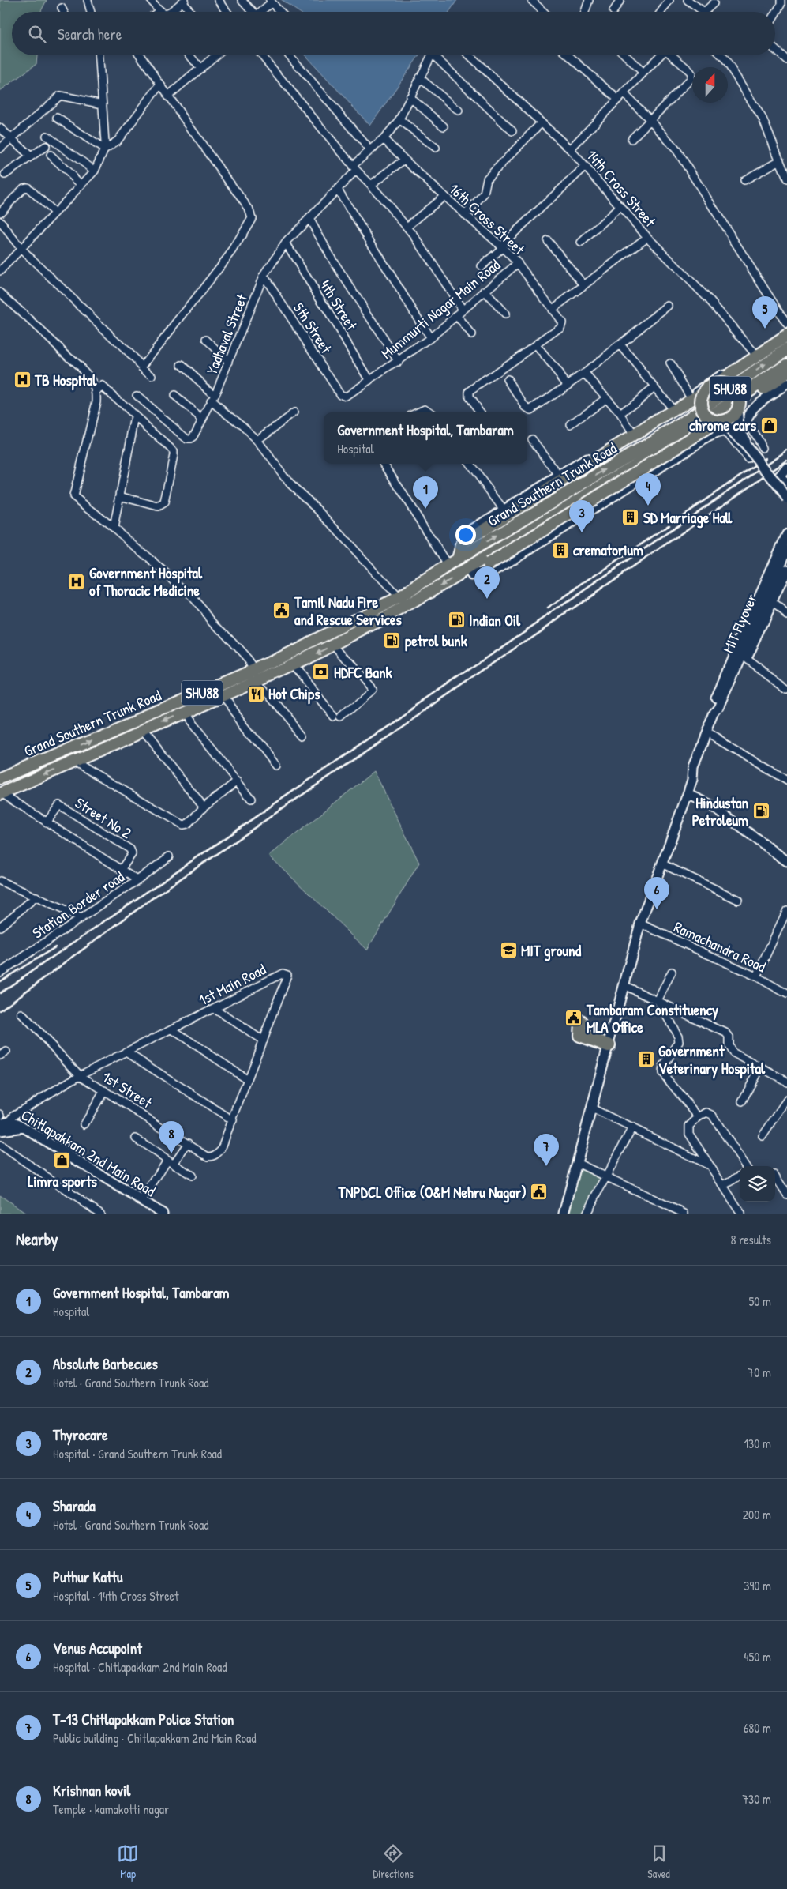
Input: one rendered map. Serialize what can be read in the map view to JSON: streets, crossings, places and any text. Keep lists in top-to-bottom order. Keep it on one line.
{"streets":{"main road":["SHU88","Grand Southern Trunk Road"],"street":["14th Cross Street","16th Cross Street","4th Street","Mummurti Nagar Main Road","5th Street","Yadhaval Street","MIT Flyover","Street No 2","Station Border road","Ramachandra Road","1st Main Road","1st Street","Chitlapakkam 2nd Main Road"]},"crossings":[["16th Cross Street","Mummurti Nagar Main Road"],["16th Cross Street","Yadhaval Street"],["4th Street","Mummurti Nagar Main Road"],["4th Street","Yadhaval Street"],["Mummurti Nagar Main Road","5th Street"],["5th Street","Yadhaval Street"],["1st Main Road","1st Street"],["1st Main Road","Chitlapakkam 2nd Main Road"]],"places":{"hospital":["TB Hospital","Government Hospital of Thoracic Medicine"],"shop":["chrome cars","Limra sports"],"building":["SD Marriage Hall","crematorium","Government Veterinary Hospital"],"public building":["Tamil Nadu Fire and Rescue Services","Tambaram Constituency MLA Office","TNPDCL Office (O&M Nehru Nagar)"],"fuel station":["Indian Oil","petrol bunk","Hindustan Petroleum"],"bank":["HDFC Bank"],"restaurant":["Hot Chips"],"school or university":["MIT ground"]},"north":"top","page":{"search":"Search here","pins":["5","4","1","3","2","6","8","7"],"popup":["Government Hospital, Tambaram","Hospital"],"heading":["Nearby","8 results"],"list":[{"mark":"1","name":"Government Hospital, Tambaram","note":"Hospital","value":"50 m"},{"mark":"2","name":"Absolute Barbecues","note":"Hotel · Grand Southern Trunk Road","value":"70 m"},{"mark":"3","name":"Thyrocare","note":"Hospital · Grand Southern Trunk Road","value":"130 m"},{"mark":"4","name":"Sharada","note":"Hotel · Grand Southern Trunk Road","value":"200 m"},{"mark":"5","name":"Puthur Kattu","note":"Hospital · 14th Cross Street","value":"390 m"},{"mark":"6","name":"Venus Accupoint","note":"Hospital · Chitlapakkam 2nd Main Road","value":"450 m"},{"mark":"7","name":"T-13 Chitlapakkam Police Station","note":"Public building · Chitlapakkam 2nd Main Road","value":"680 m"},{"mark":"8","name":"Krishnan kovil","note":"Temple · kamakotti nagar","value":"730 m"}],"nav":["Map","Directions","Saved"]}}
